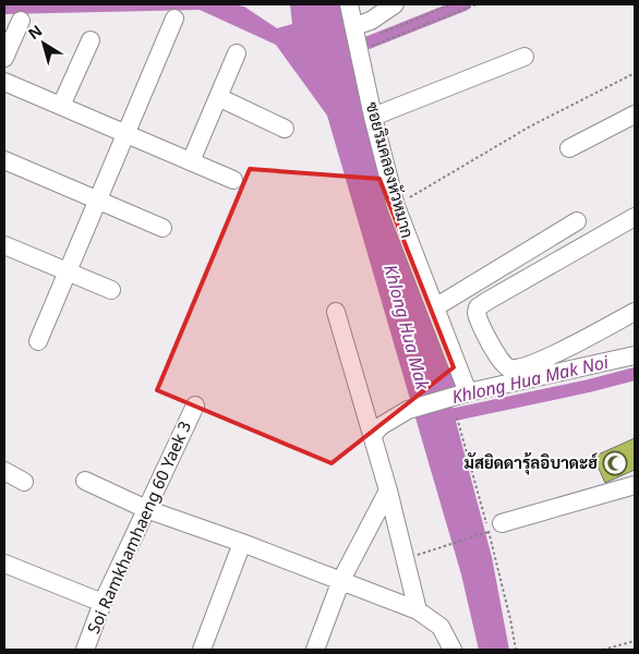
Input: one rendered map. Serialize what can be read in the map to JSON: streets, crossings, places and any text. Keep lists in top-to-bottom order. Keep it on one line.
{"streets":{"street":["ซอยริมคลองหัวหมาก","Soi Ramkhamhaeng 60 Yaek 3"]},"water":["Khlong Hua Mak","Khlong Hua Mak Noi"],"places":{"mosque":["มัสยิดดารุ้ลอิบาดะฮ์"]},"north":"top left"}
